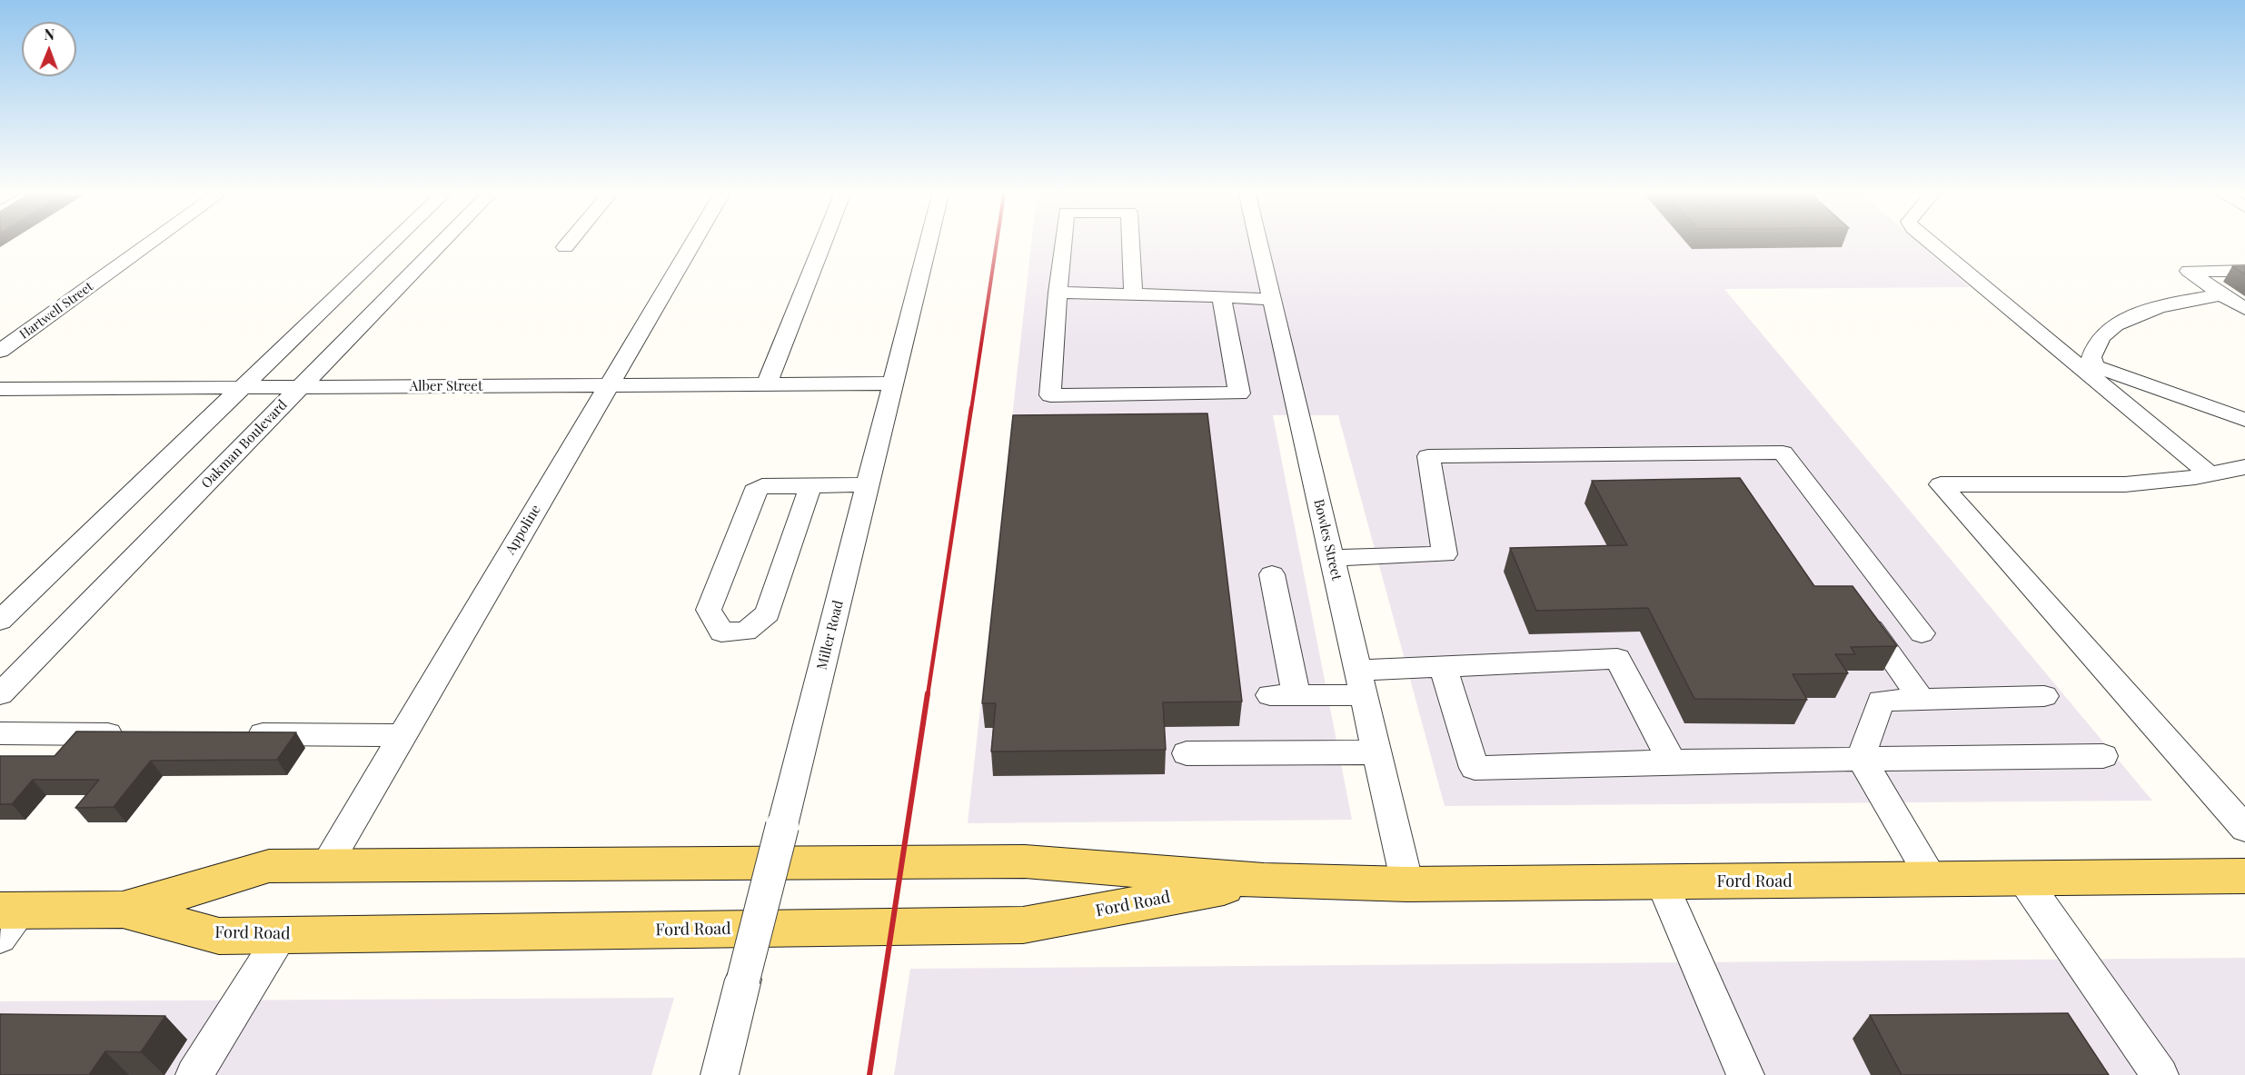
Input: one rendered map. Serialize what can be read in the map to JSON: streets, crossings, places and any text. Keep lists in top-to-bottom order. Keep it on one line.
{"streets":{"main road":["Ford Road"],"street":["Hartwell Street","Alber Street","Oakman Boulevard","Appoline","Bowles Street","Miller Road"]},"crossings":[["Alber Street","Oakman Boulevard"],["Alber Street","Appoline"],["Alber Street","Miller Road"],["Appoline","Ford Road"],["Bowles Street","Ford Road"]],"north":"top"}
